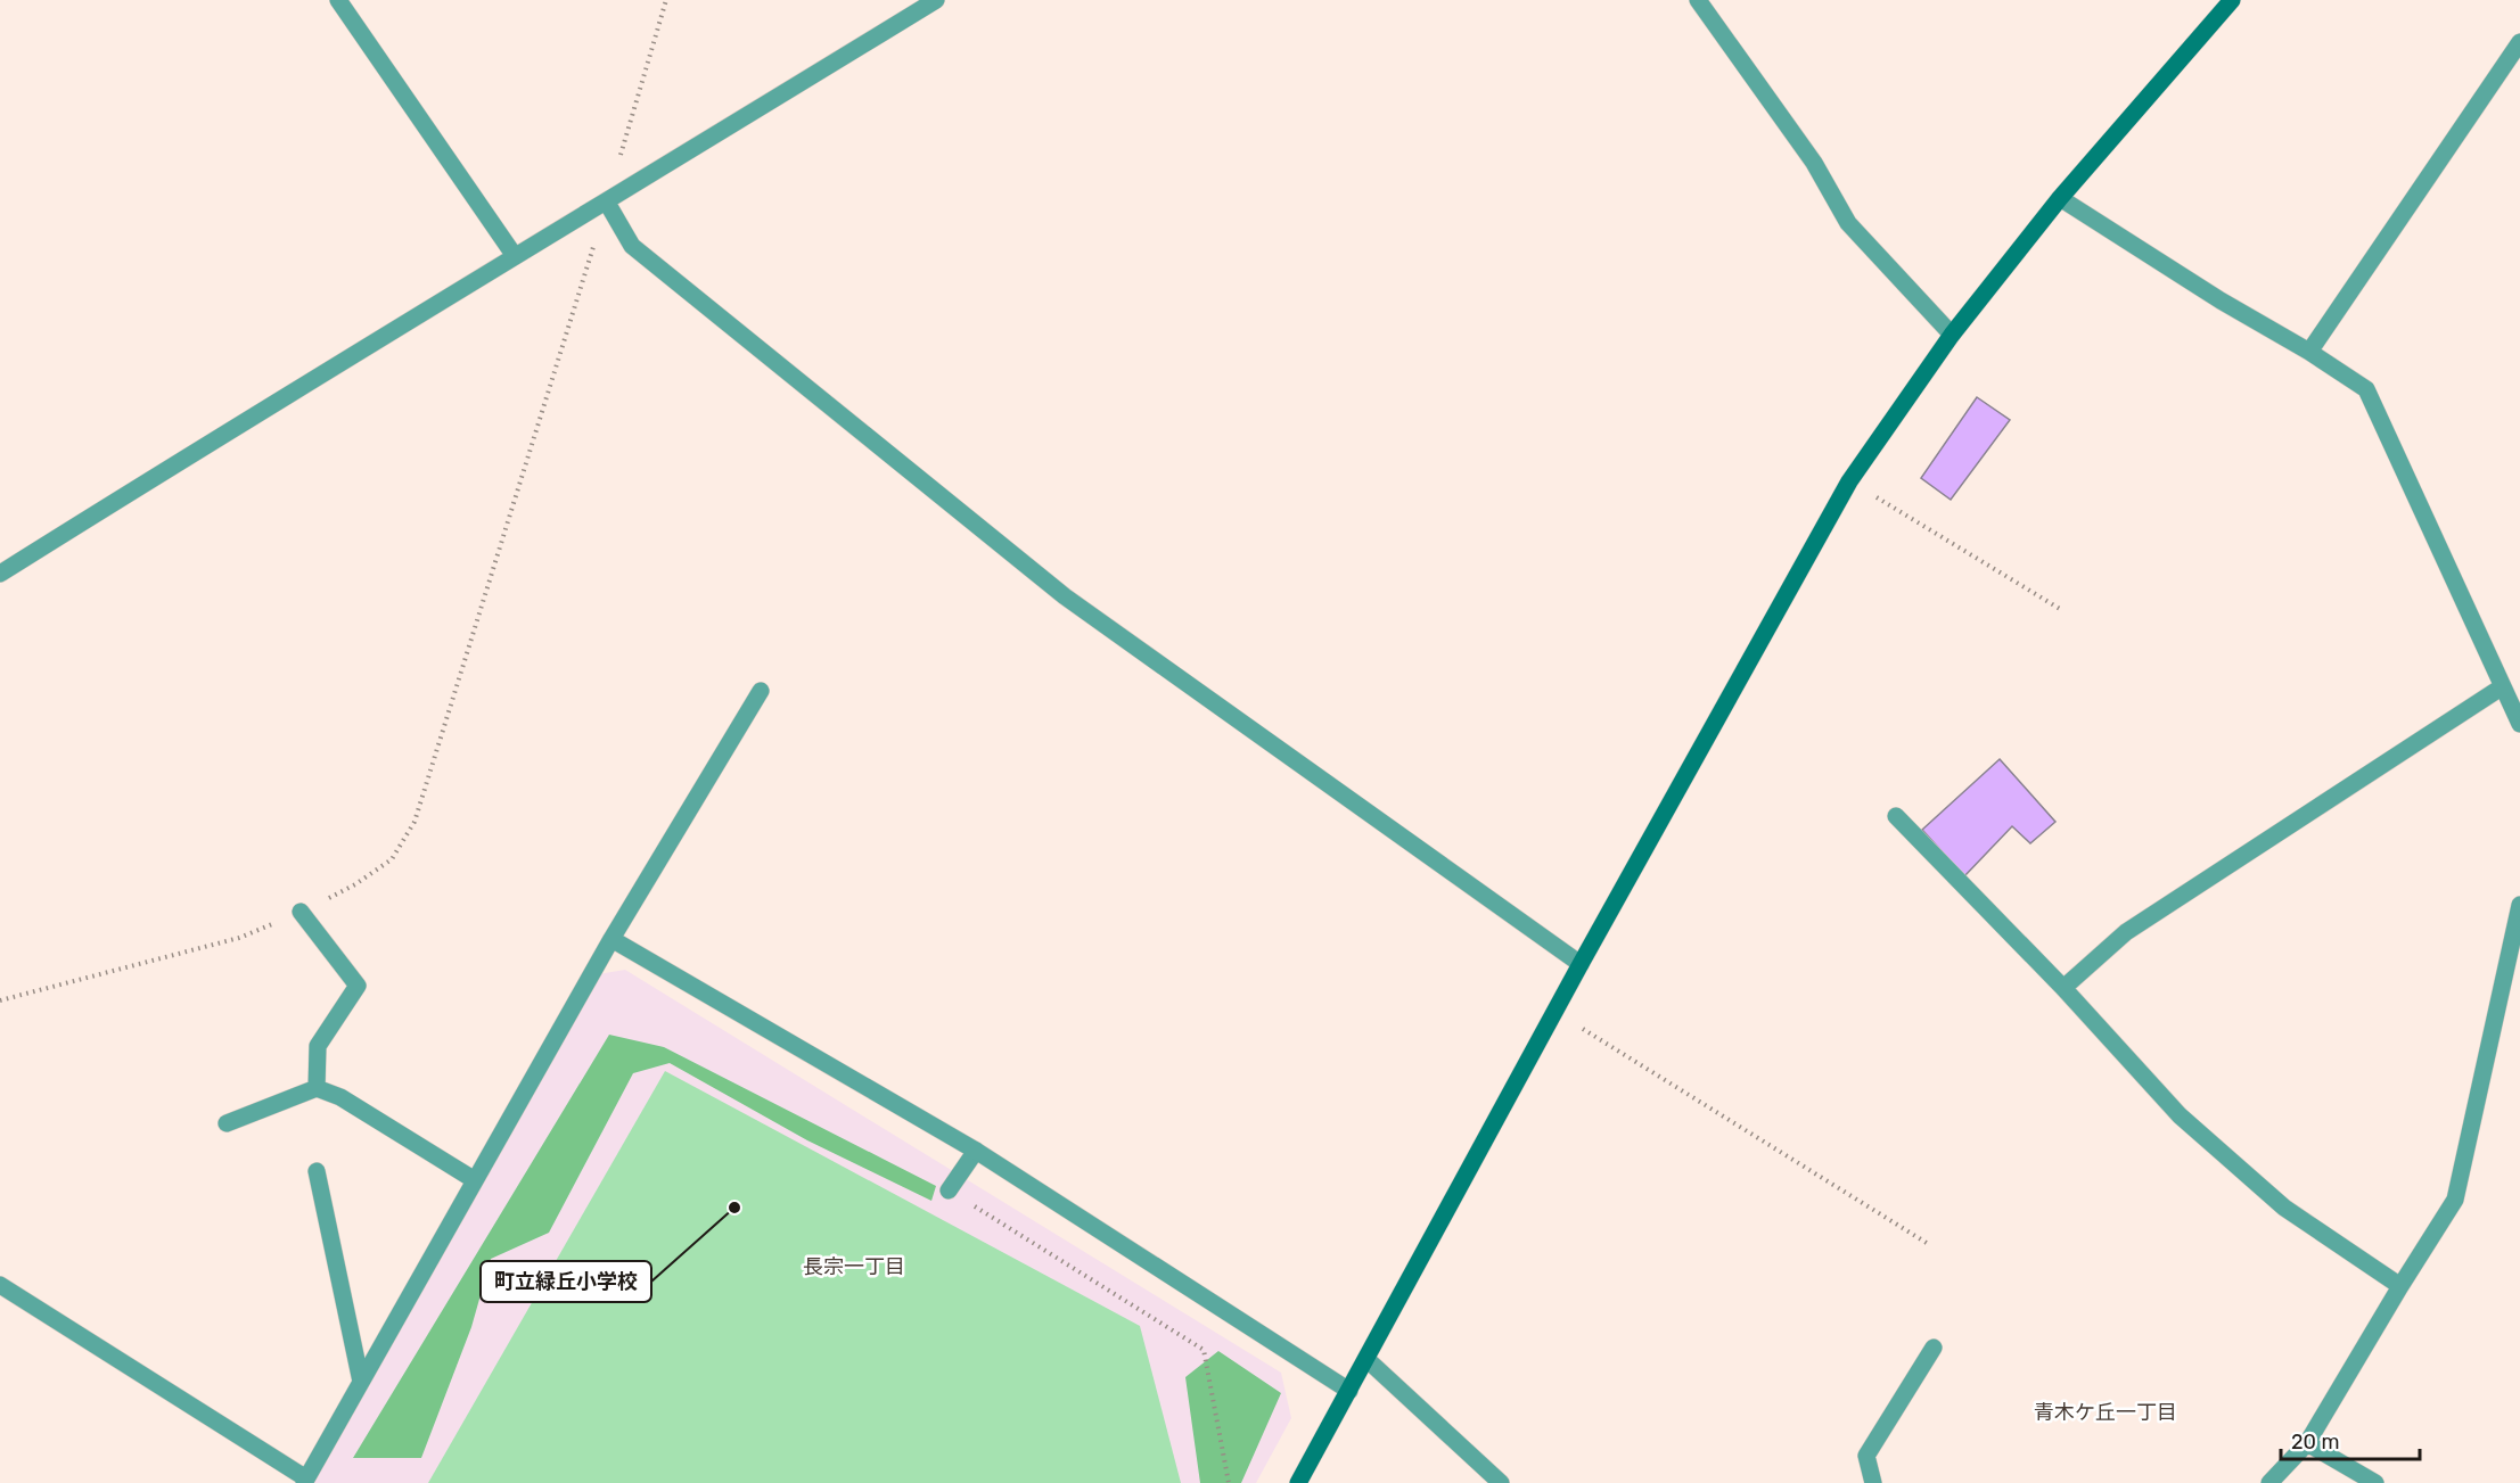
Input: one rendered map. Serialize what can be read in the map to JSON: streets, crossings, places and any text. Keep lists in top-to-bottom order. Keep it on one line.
{"districts":["長宗一丁目","青木ケ丘一丁目"],"places":["町立緑丘小学校"],"scale_bar":"20 m"}
